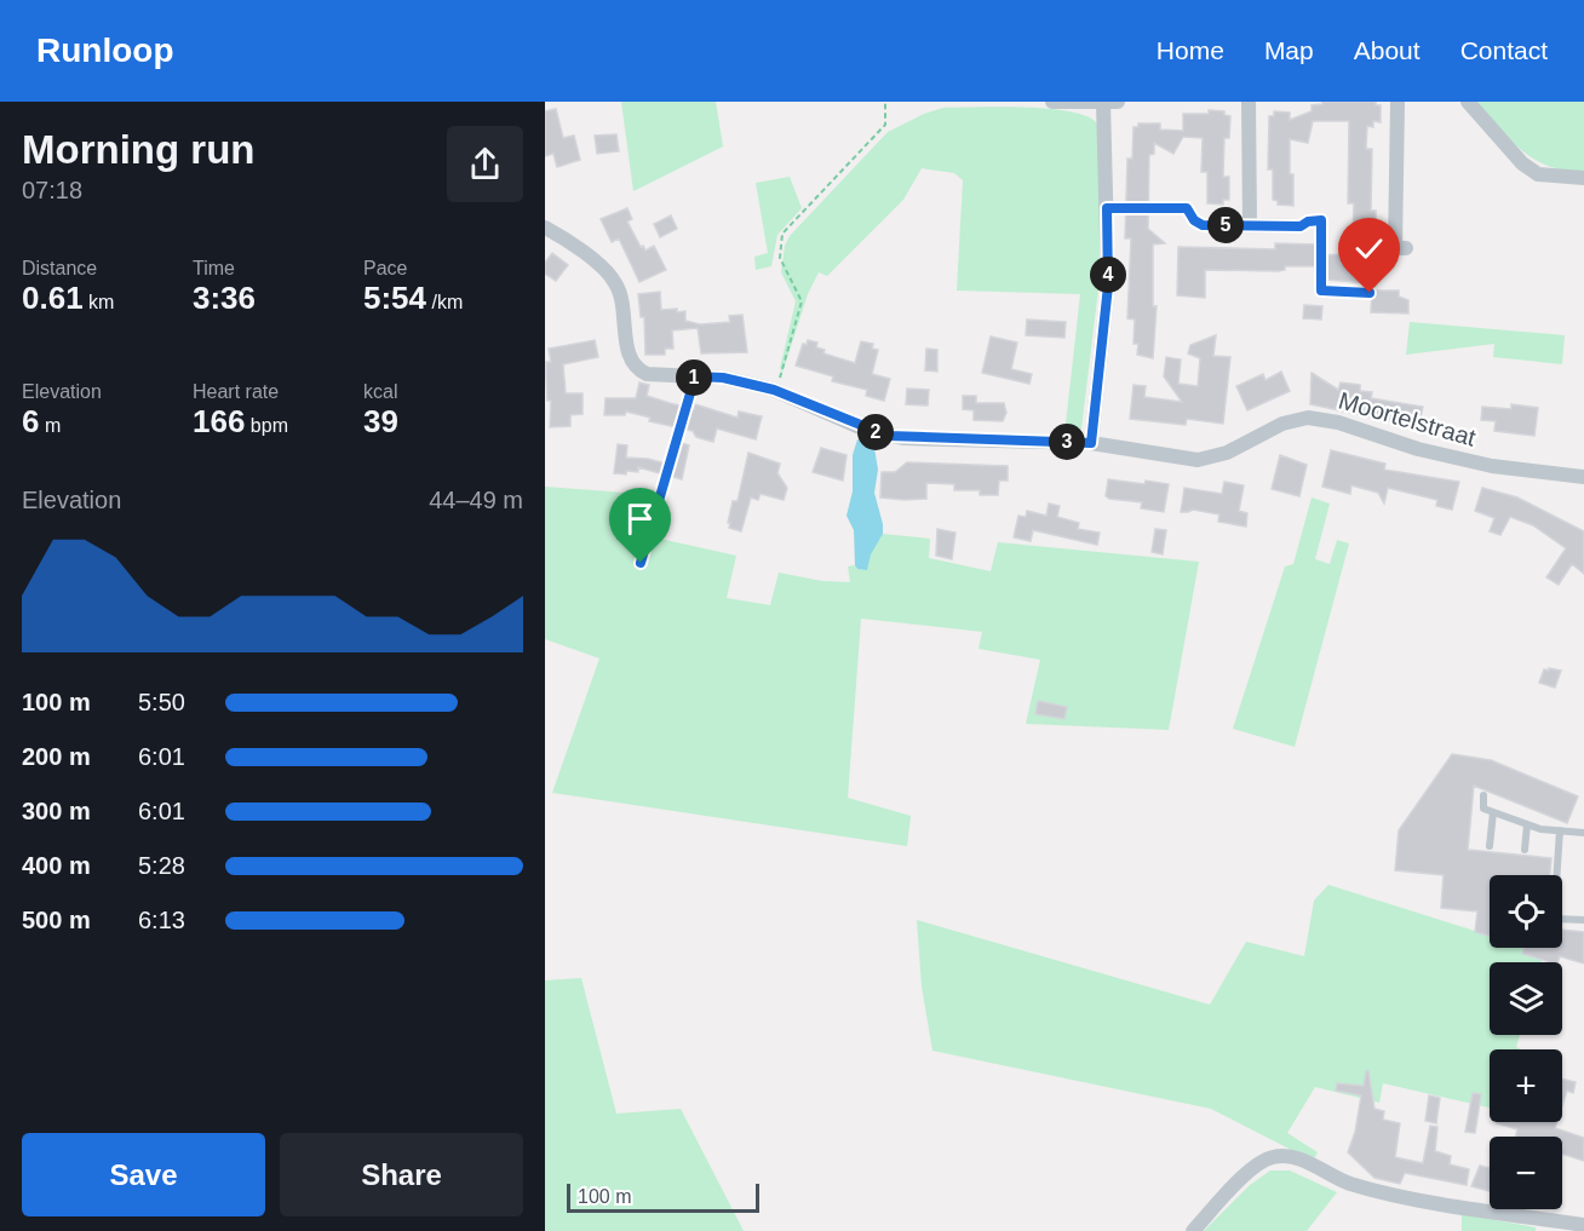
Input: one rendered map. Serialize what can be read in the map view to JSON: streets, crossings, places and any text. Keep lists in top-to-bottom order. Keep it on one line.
{"streets":{"street":["Moortelstraat"]},"scale_bar":"100 m","page":{"header":"Runloop","nav":["Home","Map","About","Contact"],"heading":["Morning run","07:18"],"pins":["5","4","1","2","3"],"stats":[["Distance","0.61 km"],["Time","3:36"],["Pace","5:54 /km"],["Elevation","6 m"],["Heart rate","166 bpm"],["kcal","39"]],"chart":["Elevation","44–49 m"],"list":[{"name":"100 m","note":"5:50"},{"name":"200 m","note":"6:01"},{"name":"300 m","note":"6:01"},{"name":"400 m","note":"5:28"},{"name":"500 m","note":"6:13"}],"map_buttons":["+","−"],"buttons":["Save","Share"],"scale":"100 m"}}
